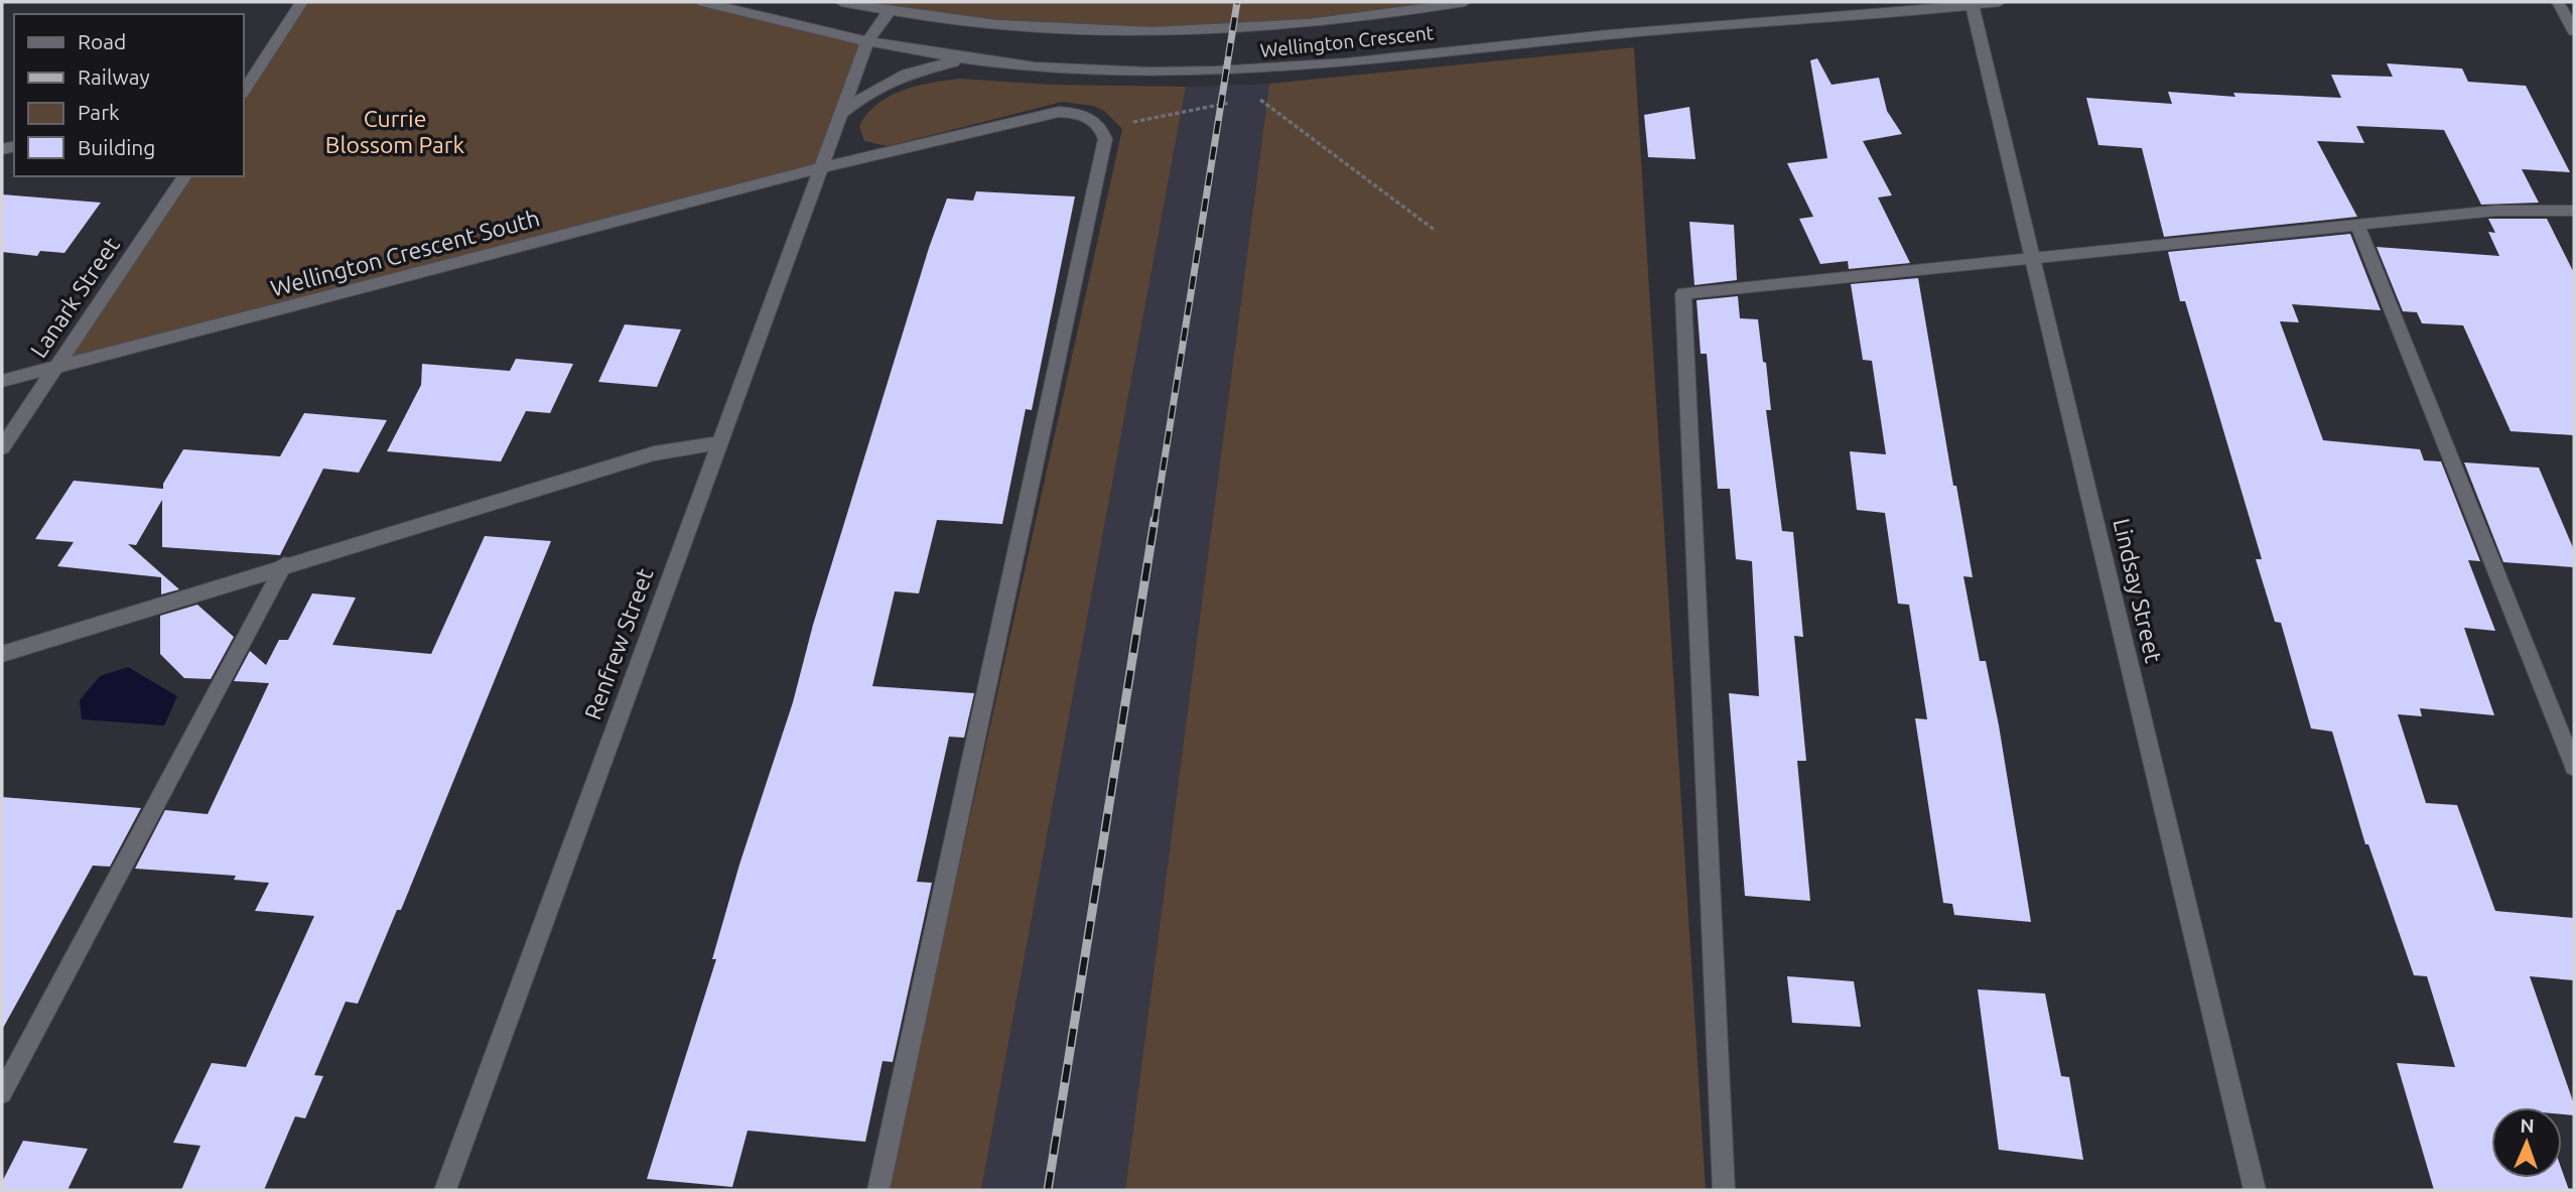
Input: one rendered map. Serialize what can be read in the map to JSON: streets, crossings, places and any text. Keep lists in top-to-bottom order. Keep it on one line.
{"streets":{"street":["Wellington Crescent","Wellington Crescent South","Lanark Street","Lindsay Street","Renfrew Street"]},"crossings":[["Wellington Crescent","Lindsay Street"],["Wellington Crescent","Renfrew Street"],["Wellington Crescent South","Lanark Street"],["Wellington Crescent South","Renfrew Street"]],"parks":["Currie Blossom Park"],"legend":["Road","Railway","Park","Building"],"north":"top"}
